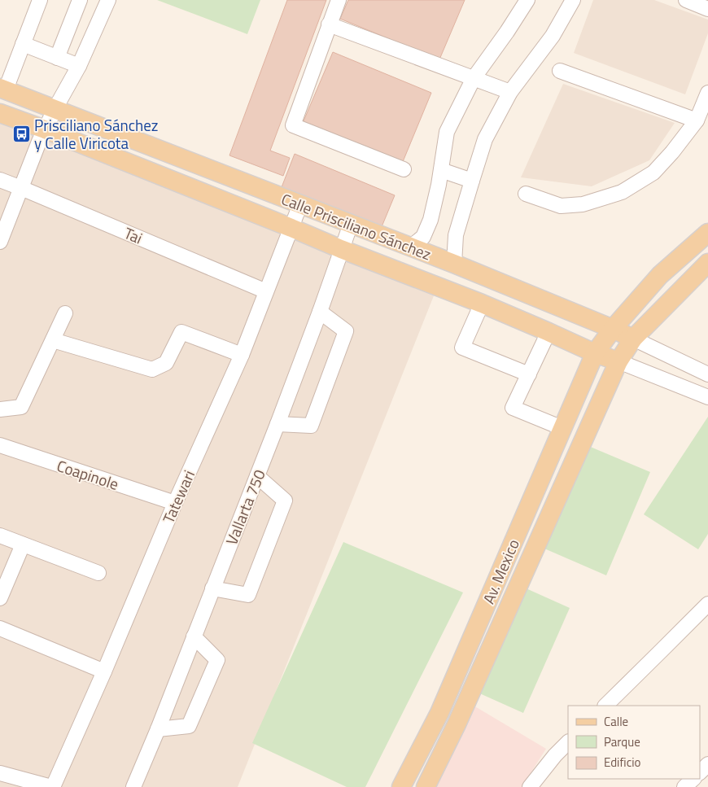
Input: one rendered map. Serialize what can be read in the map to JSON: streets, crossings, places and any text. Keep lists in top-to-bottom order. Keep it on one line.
{"streets":{"main road":["Calle Prisciliano Sánchez","Av. Mexico"],"street":["Tai","Coapinole","Tatewari","Vallarta 750"]},"crossings":[["Calle Prisciliano Sánchez","Tatewari"],["Calle Prisciliano Sánchez","Vallarta 750"],["Calle Prisciliano Sánchez","Av. Mexico"],["Tai","Tatewari"],["Coapinole","Tatewari"]],"places":{"bus stop":["Prisciliano Sánchez y Calle Viricota"]},"legend":["Calle","Parque","Edificio"]}
